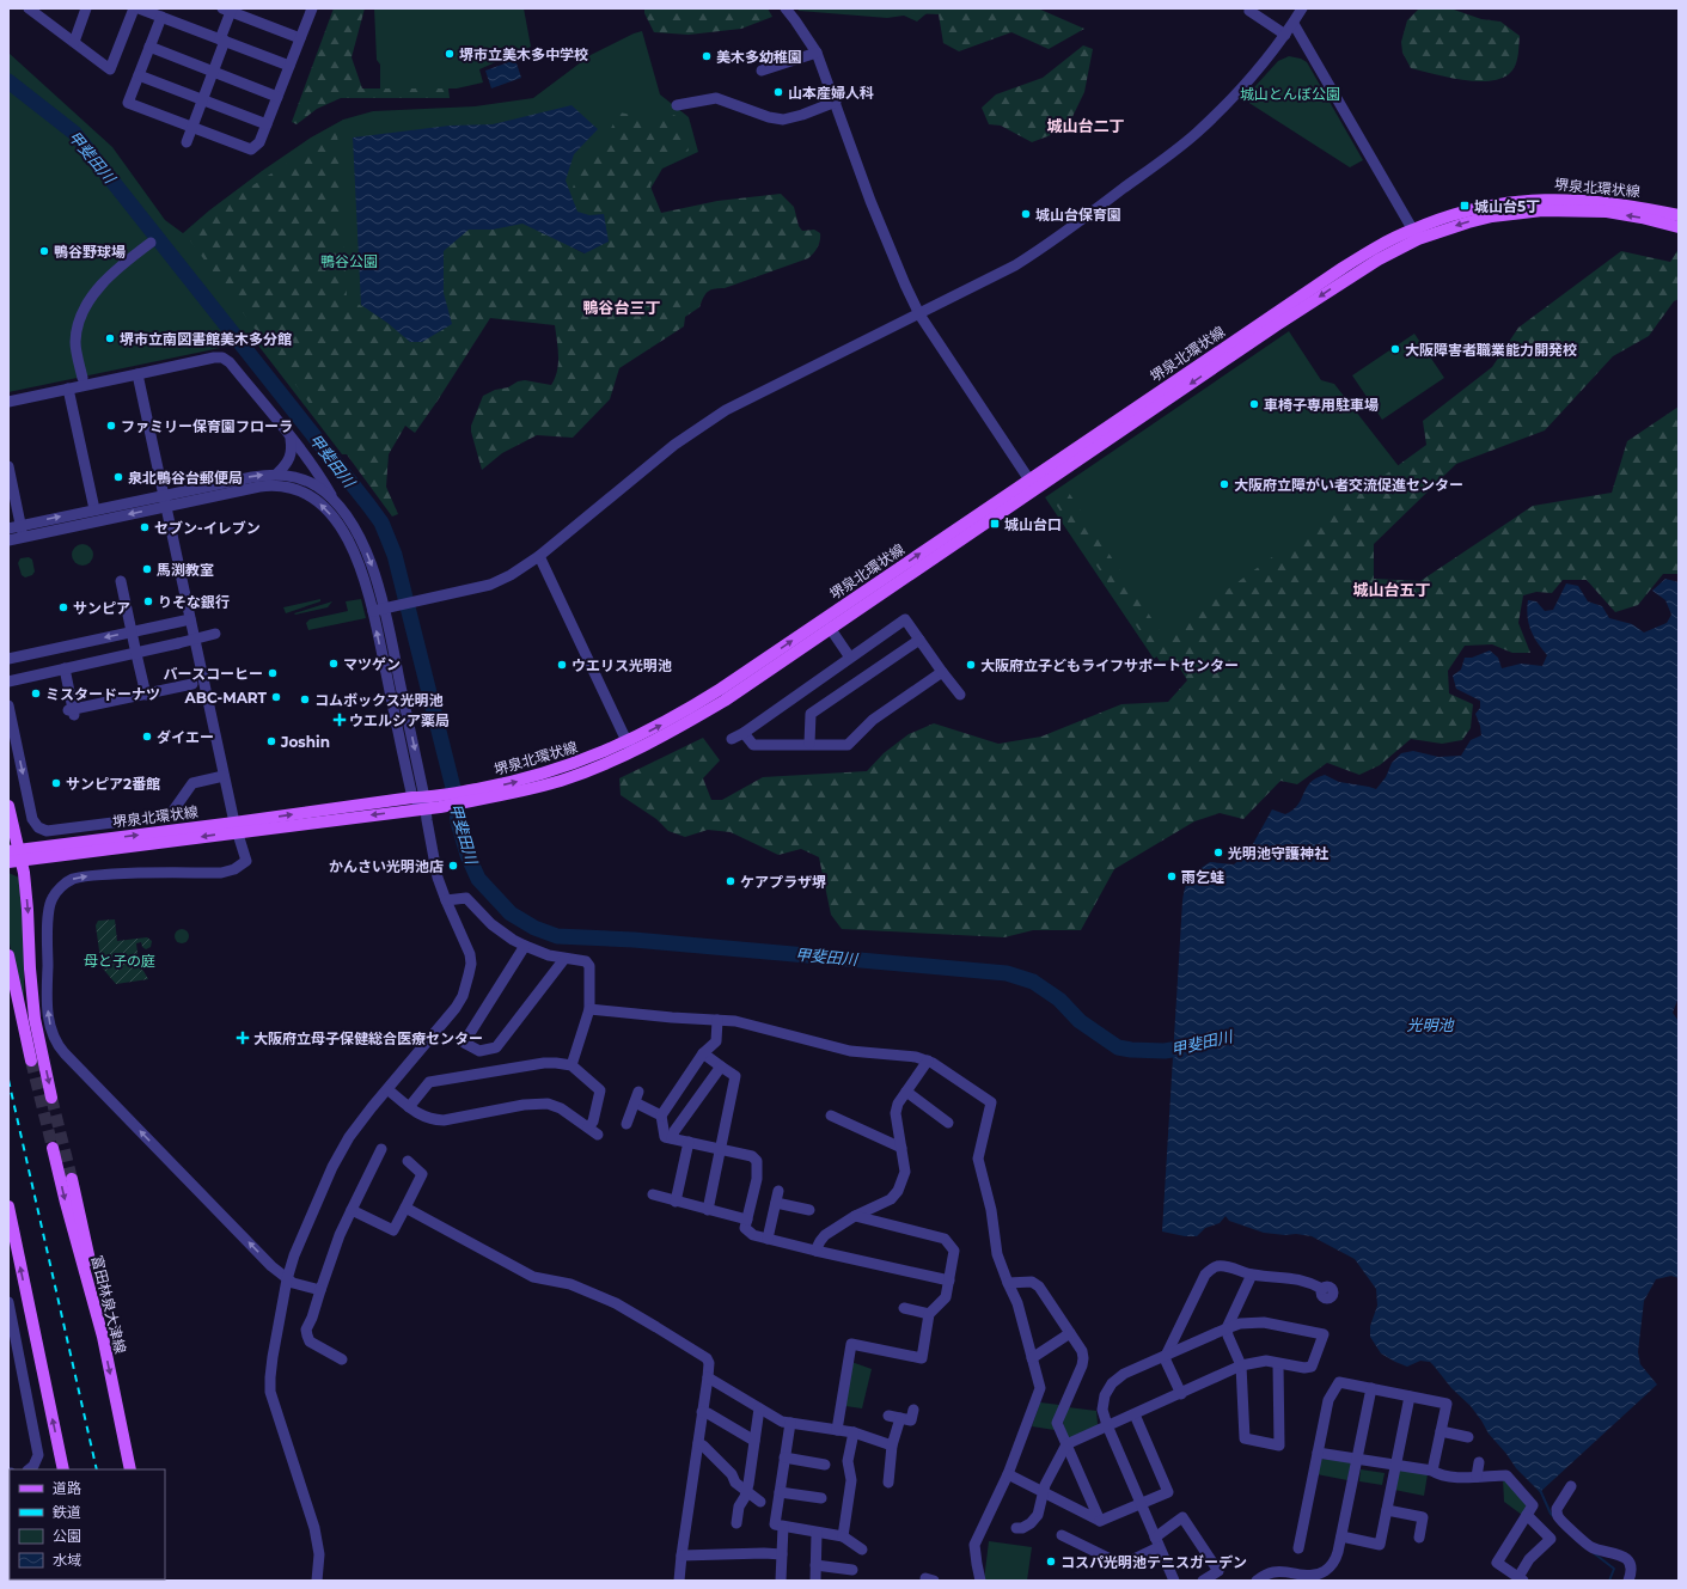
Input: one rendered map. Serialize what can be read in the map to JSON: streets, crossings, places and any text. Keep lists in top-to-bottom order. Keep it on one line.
{"streets":{"main road":["堺泉北環状線","富田林泉大津線"]},"districts":["城山台二丁","鴨谷台三丁","城山台五丁"],"water":["甲斐田川","光明池"],"parks":["城山とんぼ公園","鴨谷公園","母と子の庭"],"places":{"other":["堺市立美木多中学校","美木多幼稚園","山本産婦人科","城山台保育園","鴨谷野球場","堺市立南図書館美木多分館","大阪障害者職業能力開発校","車椅子専用駐車場","ファミリー保育園フローラ","泉北鴨谷台郵便局","大阪府立障がい者交流促進センター","セブン-イレブン","馬渕教室","りそな銀行","サンピア","マツゲン","ウエリス光明池","大阪府立子どもライフサポートセンター","バースコーヒー","ミスタードーナツ","ABC-MART","コムボックス光明池","ダイエー","Joshin","サンピア2番館","光明池守護神社","かんさい光明池店","雨乞蛙","ケアプラザ堺","コスパ光明池テニスガーデン"],"transit":["城山台5丁","城山台口"],"health":["ウエルシア薬局","大阪府立母子保健総合医療センター"]},"legend":["道路","鉄道","公園","水域"]}
